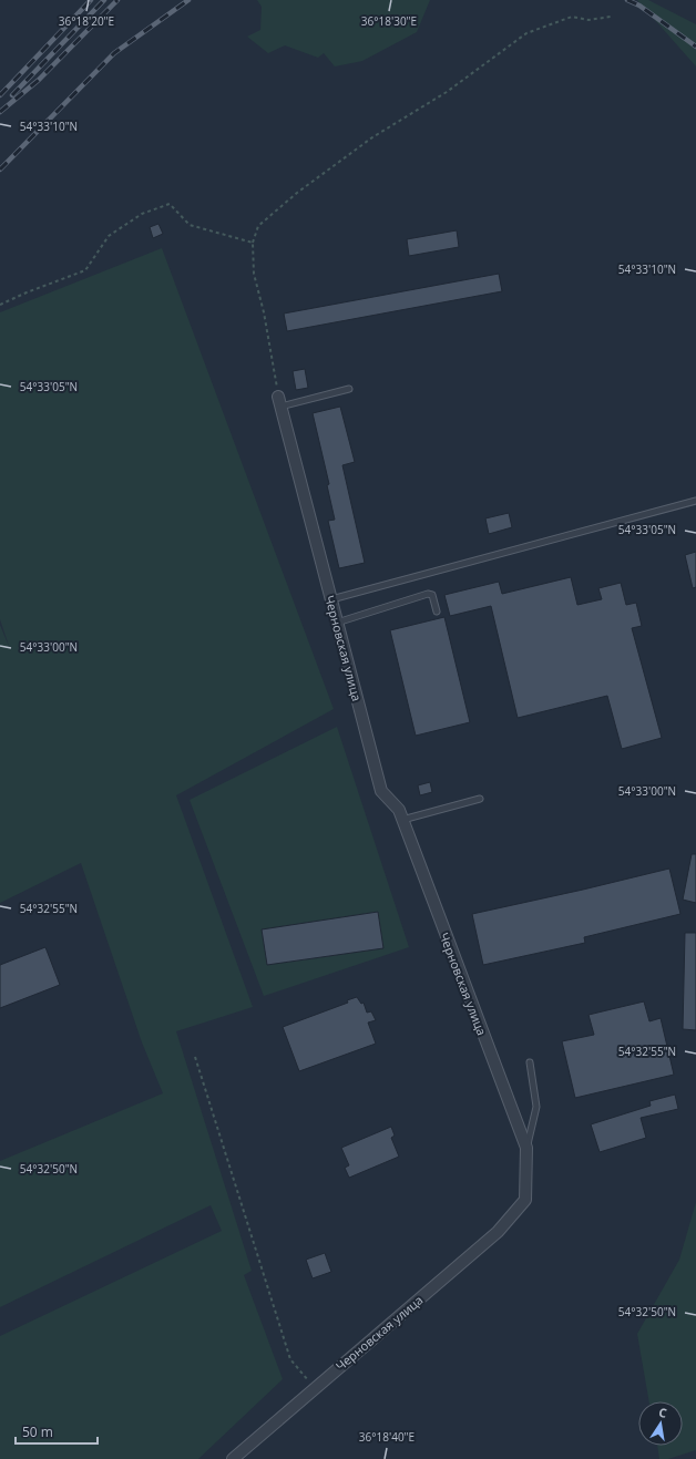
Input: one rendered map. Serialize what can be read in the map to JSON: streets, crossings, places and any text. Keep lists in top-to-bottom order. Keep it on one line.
{"streets":{"street":["Черновская улица"]},"scale_bar":"50 m","north":"top","coordinates":["36°18'20\"E","36°18'30\"E","54°33'10\"N","54°33'05\"N","54°33'00\"N","54°32'55\"N","54°32'50\"N","36°18'40\"E"]}
